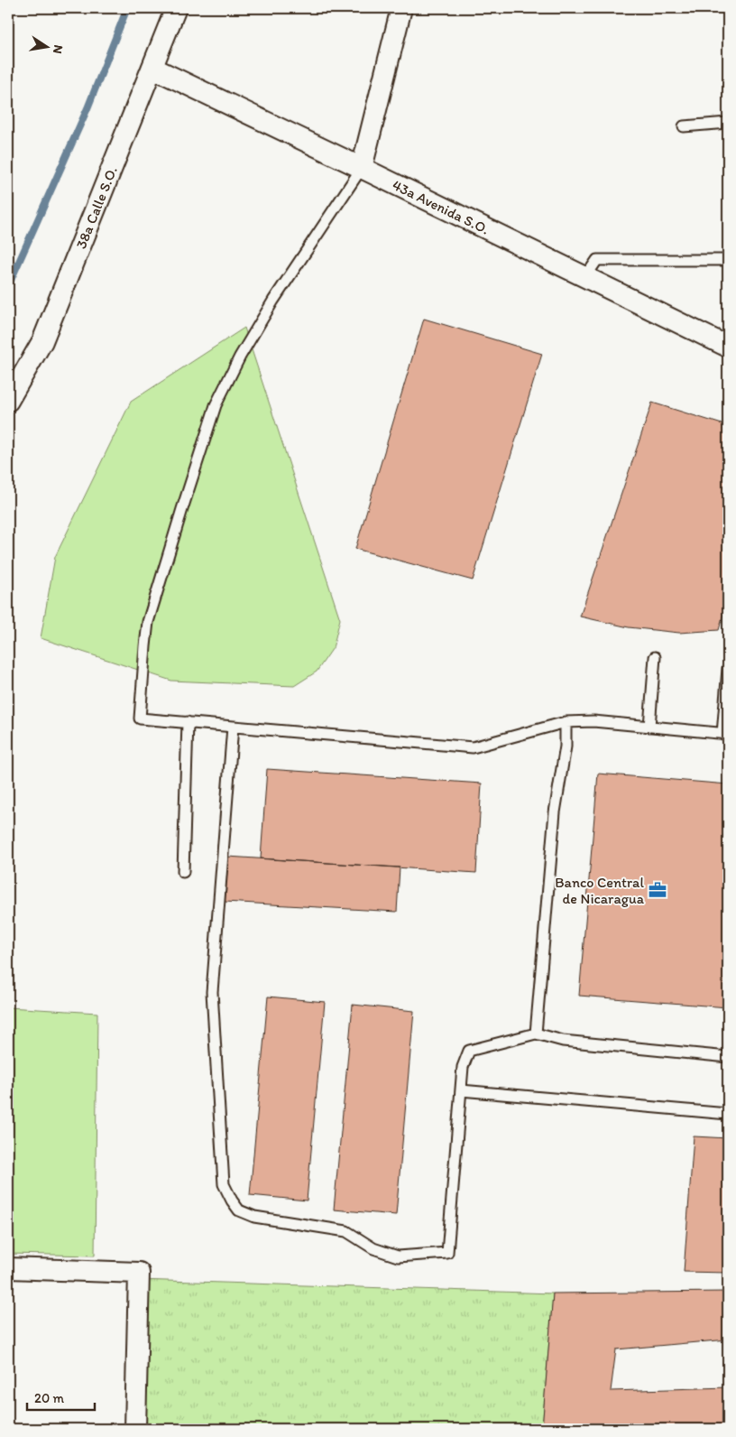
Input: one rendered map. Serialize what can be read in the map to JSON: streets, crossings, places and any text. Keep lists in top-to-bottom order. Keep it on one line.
{"streets":{"street":["38a Calle S.O.","43a Avenida S.O."]},"crossings":[["38a Calle S.O.","43a Avenida S.O."]],"places":{"office":["Banco Central de Nicaragua"]},"scale_bar":"20 m","north":"right"}
